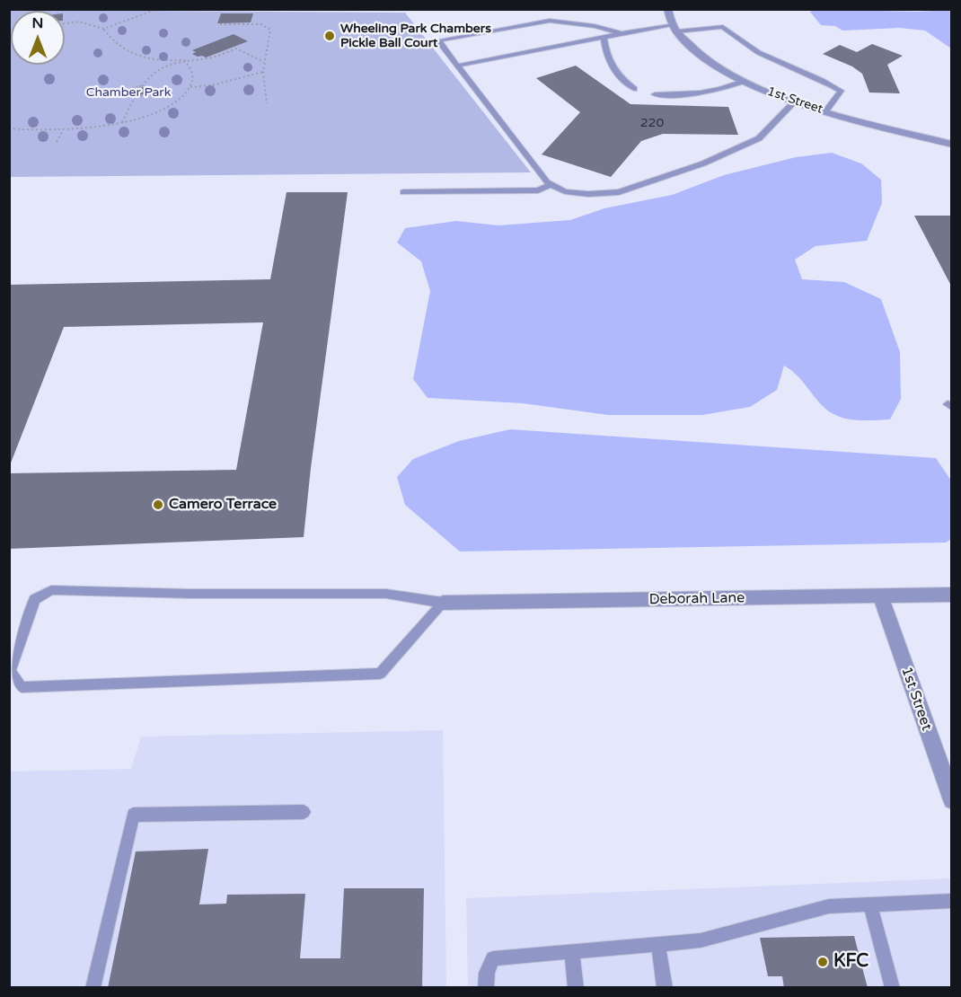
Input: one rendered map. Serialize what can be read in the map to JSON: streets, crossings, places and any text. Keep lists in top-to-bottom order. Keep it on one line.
{"streets":{"street":["1st Street","Deborah Lane"]},"crossings":[["1st Street","Deborah Lane"]],"parks":["Chamber Park"],"places":["Wheeling Park Chambers Pickle Ball Court","Camero Terrace","KFC"],"house_numbers":["220"],"north":"top"}
